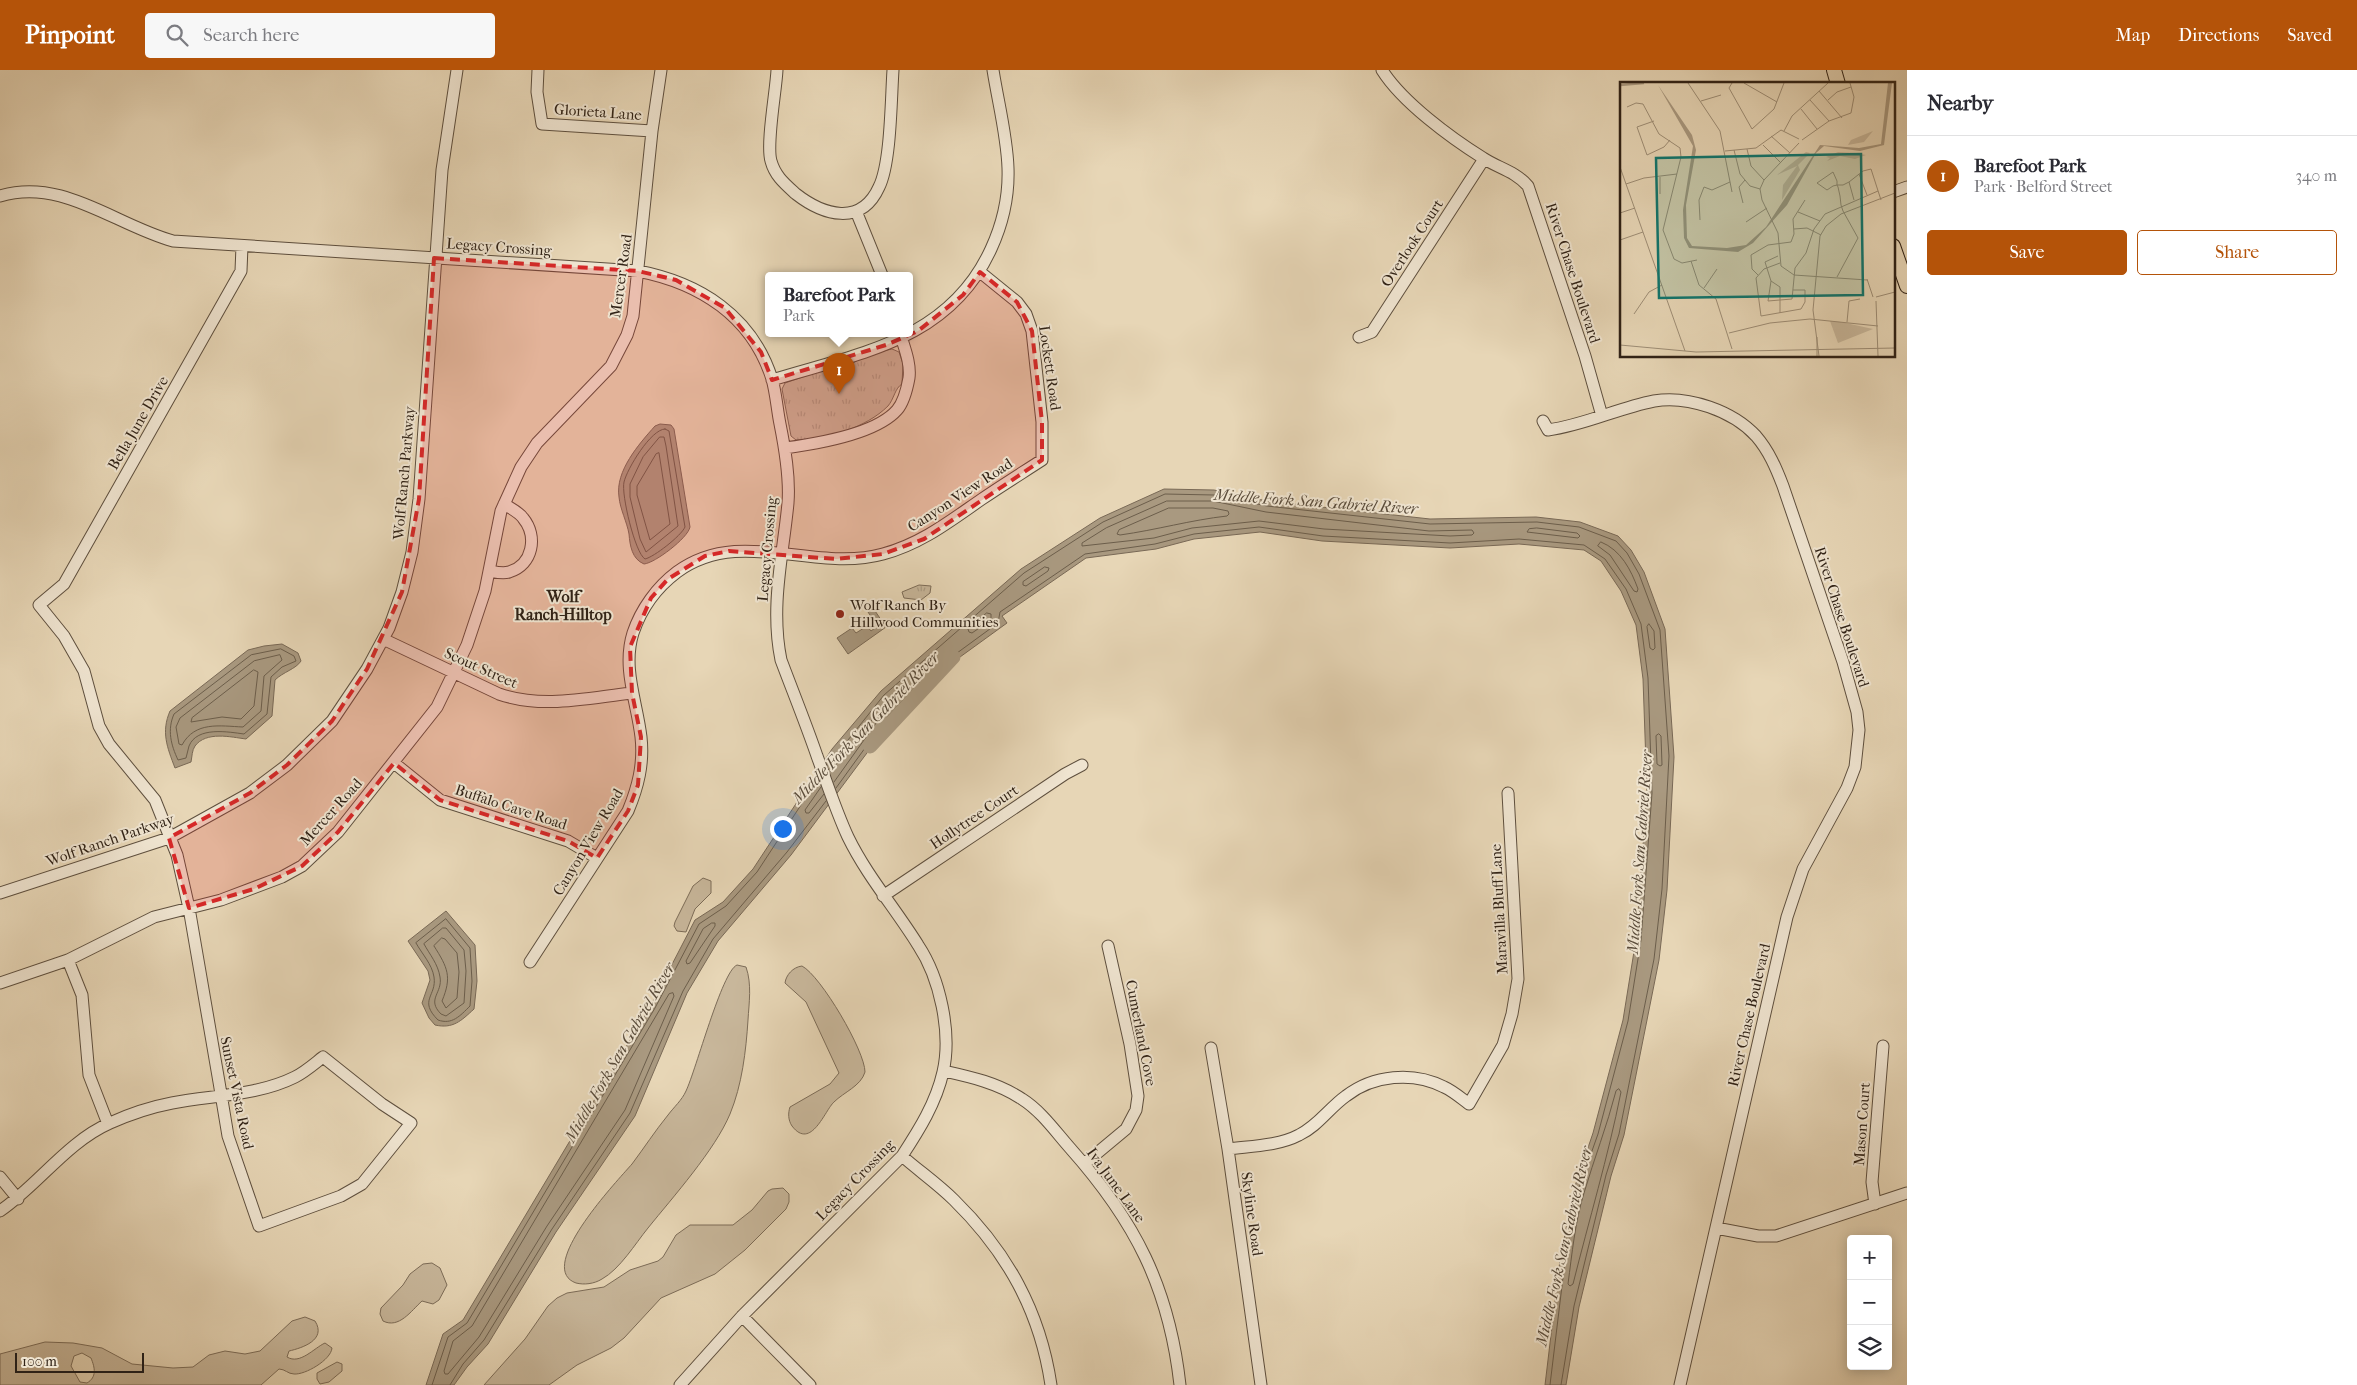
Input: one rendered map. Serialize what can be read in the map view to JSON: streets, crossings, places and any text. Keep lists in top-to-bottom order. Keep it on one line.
{"streets":{"street":["Glorieta Lane","Overlook Court","Legacy Crossing","River Chase Boulevard","Mercer Road","Lockett Road","Bella June Drive","Wolf Ranch Parkway","Canyon View Road","Scout Street","Buffalo Cave Road","Hollytree Court","Maravilla Bluff Lane","Cumerland Cove","Sunset Vista Road","Mason Court","Iva June Lane","Skyline Road"]},"crossings":[["Glorieta Lane","Mercer Road"],["Overlook Court","River Chase Boulevard"],["Legacy Crossing","Mercer Road"],["Legacy Crossing","Bella June Drive"],["Legacy Crossing","Wolf Ranch Parkway"],["Legacy Crossing","Canyon View Road"],["Legacy Crossing","Hollytree Court"],["Legacy Crossing","Iva June Lane"],["Mercer Road","Scout Street"],["Mercer Road","Buffalo Cave Road"],["Mercer Road","Sunset Vista Road"],["Lockett Road","Canyon View Road"],["Bella June Drive","Sunset Vista Road"],["Wolf Ranch Parkway","Scout Street"],["Wolf Ranch Parkway","Sunset Vista Road"],["Canyon View Road","Scout Street"],["Canyon View Road","Buffalo Cave Road"],["Maravilla Bluff Lane","Skyline Road"],["Cumerland Cove","Iva June Lane"]],"districts":["Wolf Ranch-Hilltop"],"water":["Middle Fork San Gabriel River"],"places":["Wolf Ranch By Hillwood Communities"],"scale_bar":"100 m","page":{"header":"Pinpoint","search":"Search here","nav":["Map","Directions","Saved"],"heading":"Nearby","list":[{"mark":"1","name":"Barefoot Park","note":"Park · Belford Street","value":"340 m"}],"buttons":["Save","Share"],"popup":["Barefoot Park","Park"],"pins":"1","map_buttons":["+","−"],"scale":"100 m"}}
